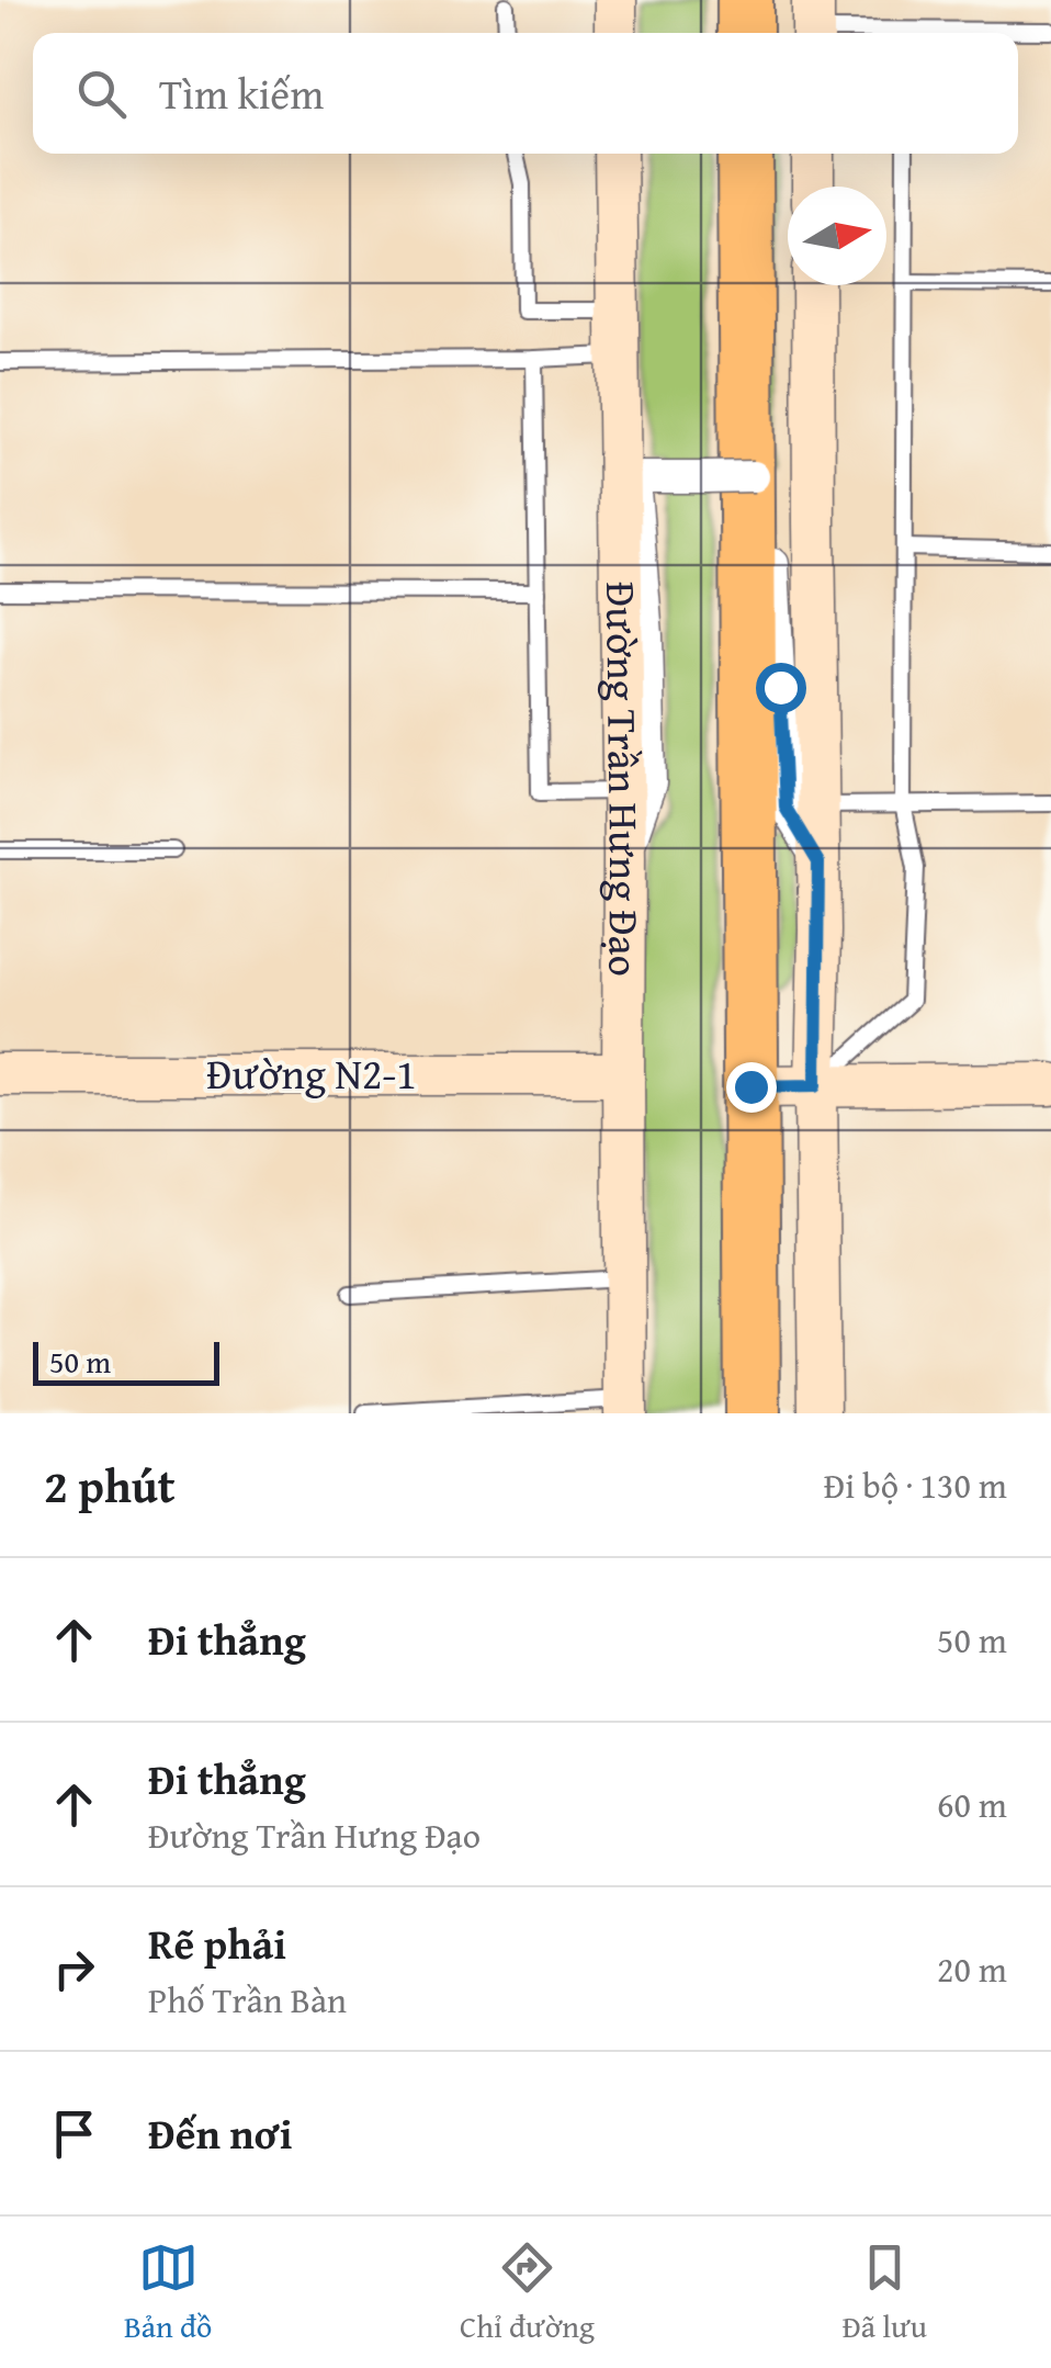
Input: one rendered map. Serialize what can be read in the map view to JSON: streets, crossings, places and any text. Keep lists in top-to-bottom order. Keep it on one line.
{"streets":{"main road":["Đường Trần Hưng Đạo","Đường N2-1"]},"crossings":[["Đường Trần Hưng Đạo","Đường N2-1"]],"scale_bar":"50 m","north":"right","page":{"search":"Tìm kiếm","scale":"50 m","heading":["2 phút","Đi bộ · 130 m"],"list":[["Đi thẳng","50 m"],["Đi thẳng","Đường Trần Hưng Đạo","60 m"],["Rẽ phải","Phố Trần Bàn","20 m"],"Đến nơi"],"nav":["Bản đồ","Chỉ đường","Đã lưu"]}}
